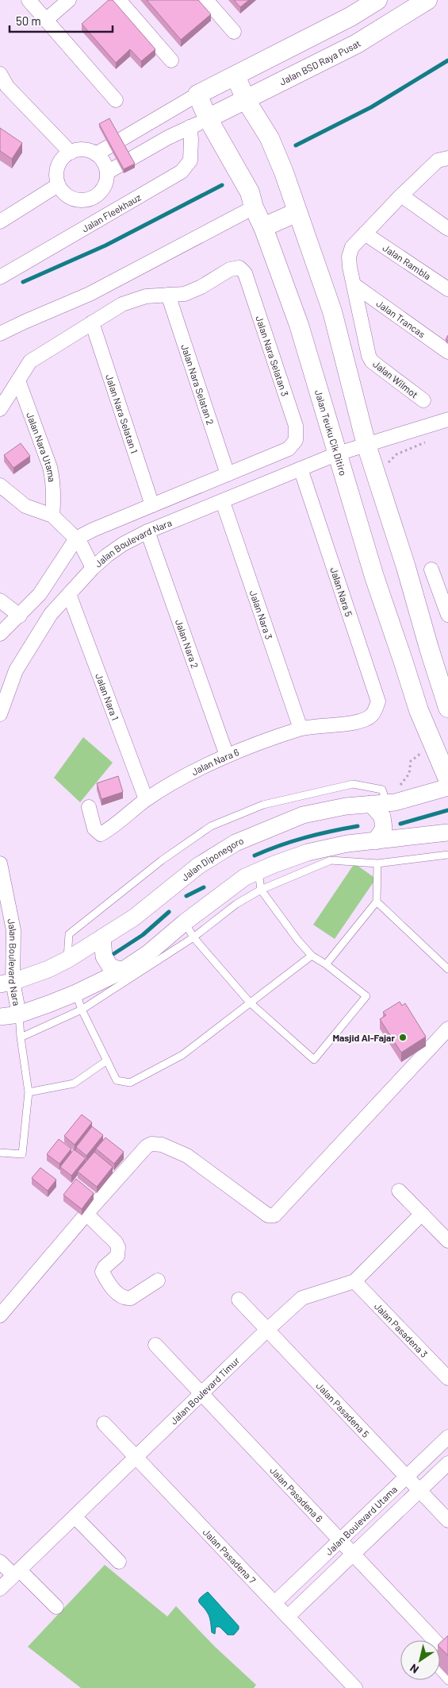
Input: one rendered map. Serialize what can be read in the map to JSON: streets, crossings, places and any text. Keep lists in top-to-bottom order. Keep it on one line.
{"streets":{"main road":["Jalan BSD Raya Pusat","Jalan Teuku Cik Ditiro"],"street":["Jalan Fleekhauz","Jalan Rambla","Jalan Trancas","Jalan Nara Selatan 3","Jalan Wilmot","Jalan Nara Selatan 2","Jalan Nara Selatan 1","Jalan Nara Utama","Jalan Boulevard Nara","Jalan Nara 5","Jalan Nara 3","Jalan Nara 2","Jalan Nara 1","Jalan Nara 6","Jalan Diponegoro","Jalan Pasadena 3","Jalan Boulevard Timur","Jalan Pasadena 5","Jalan Pasadena 6","Jalan Boulevard Utama","Jalan Pasadena 7"]},"crossings":[["Jalan BSD Raya Pusat","Jalan Teuku Cik Ditiro"],["Jalan Trancas","Jalan Wilmot"],["Jalan Nara Selatan 3","Jalan Nara Selatan 2"],["Jalan Teuku Cik Ditiro","Jalan Boulevard Nara"],["Jalan Boulevard Nara","Jalan Nara 5"],["Jalan Boulevard Nara","Jalan Nara 3"],["Jalan Boulevard Nara","Jalan Nara 2"],["Jalan Boulevard Nara","Jalan Nara 1"],["Jalan Boulevard Nara","Jalan Diponegoro"],["Jalan Nara 5","Jalan Nara 6"],["Jalan Nara 3","Jalan Nara 6"],["Jalan Nara 2","Jalan Nara 6"],["Jalan Nara 1","Jalan Nara 6"],["Jalan Pasadena 3","Jalan Boulevard Timur"],["Jalan Boulevard Timur","Jalan Pasadena 5"],["Jalan Boulevard Timur","Jalan Pasadena 6"],["Jalan Boulevard Timur","Jalan Pasadena 7"],["Jalan Pasadena 5","Jalan Boulevard Utama"],["Jalan Pasadena 6","Jalan Boulevard Utama"],["Jalan Boulevard Utama","Jalan Pasadena 7"]],"places":["Masjid Al-Fajar"],"scale_bar":"50 m","north":"bottom left"}
